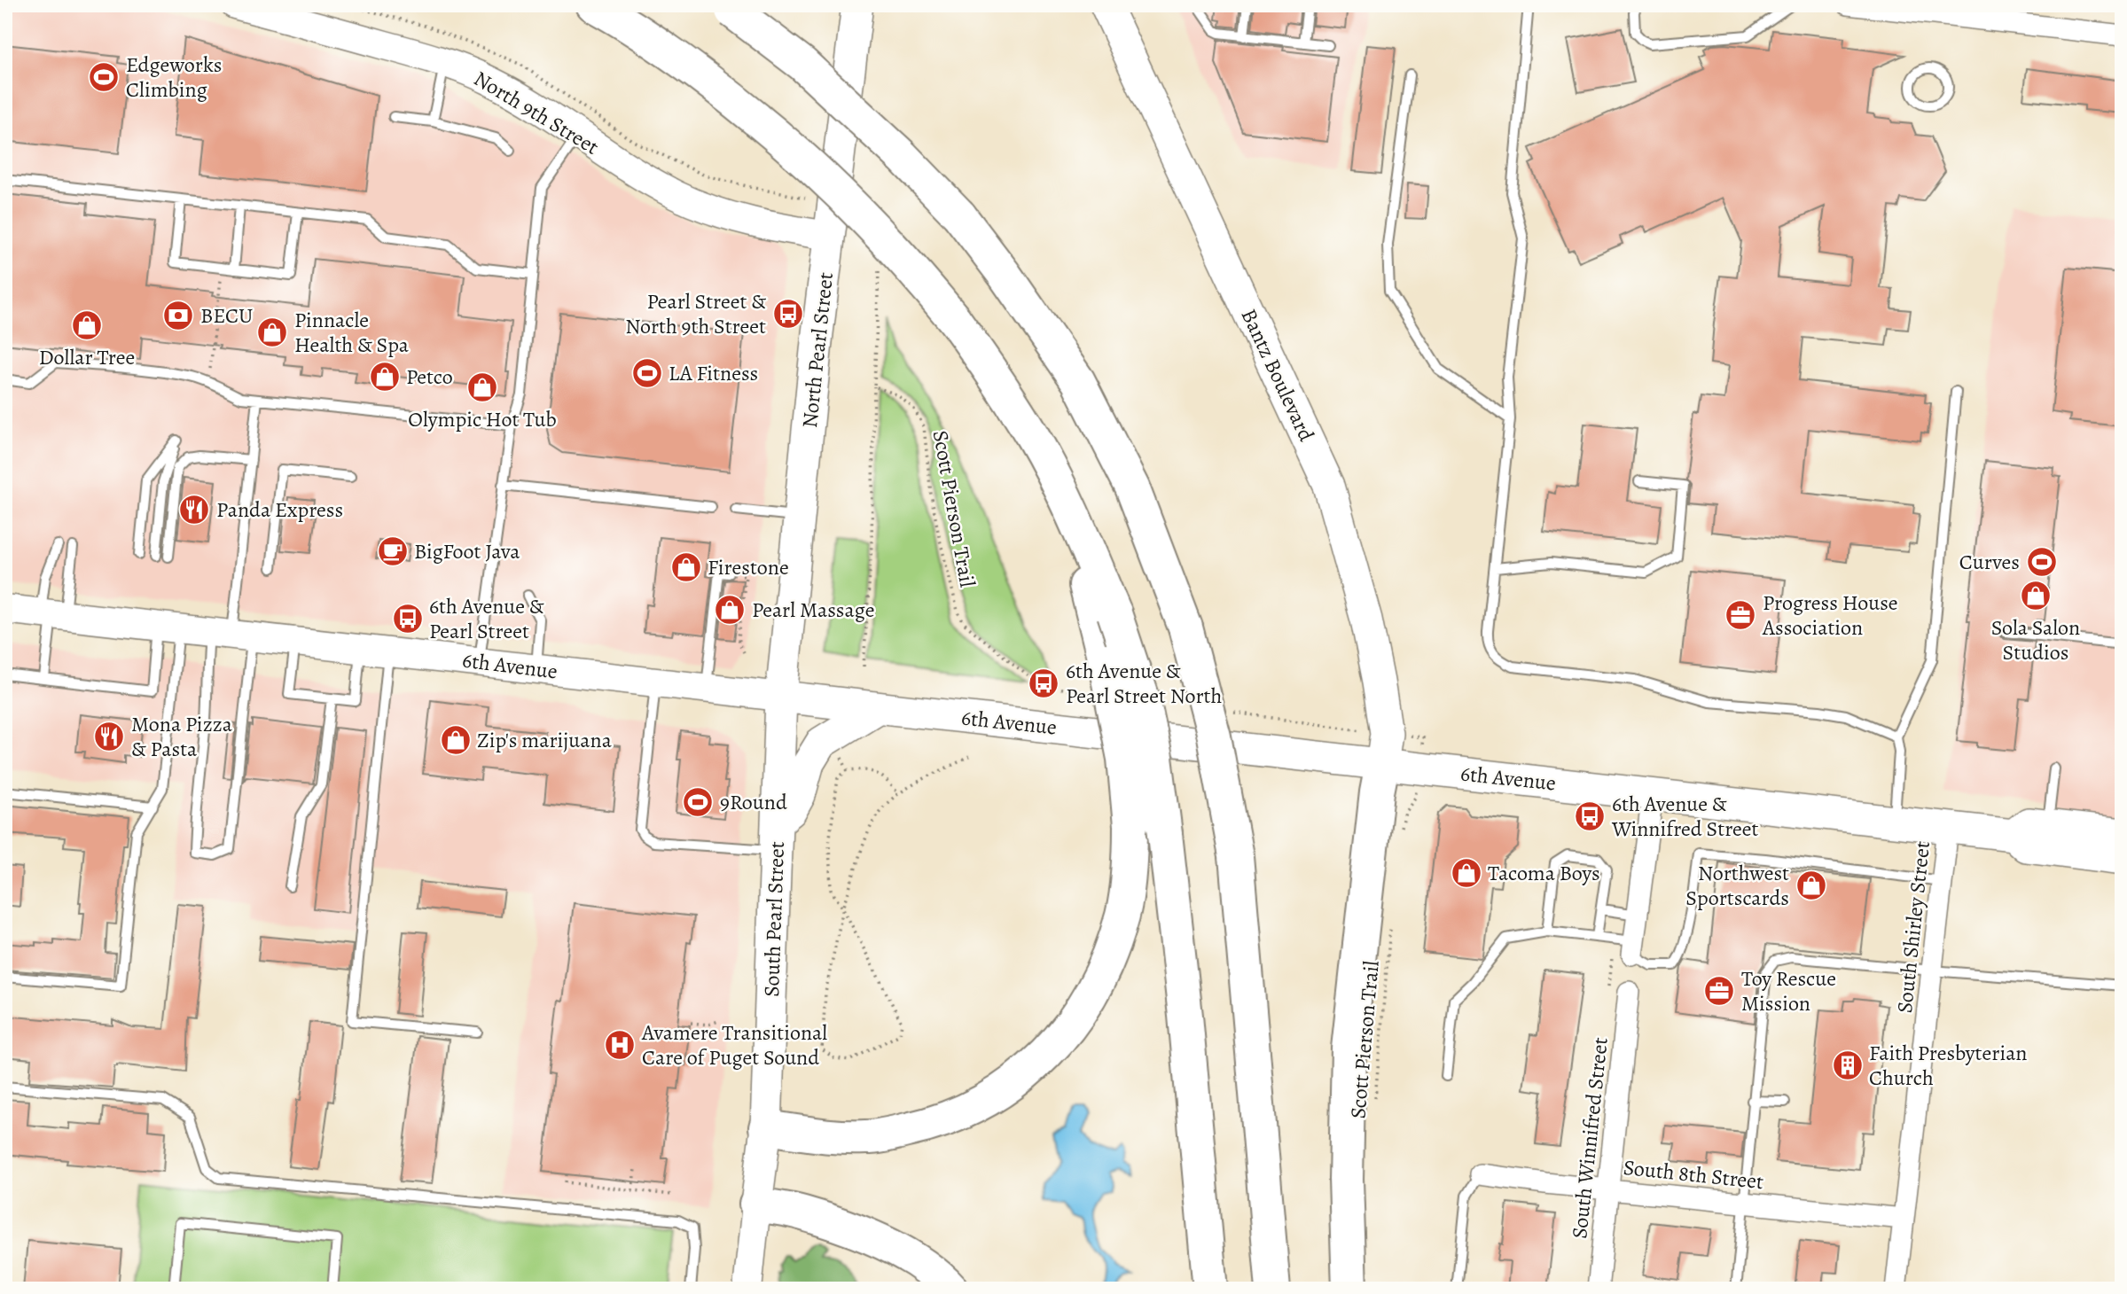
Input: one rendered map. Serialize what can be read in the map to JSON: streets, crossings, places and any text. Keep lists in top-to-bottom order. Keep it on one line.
{"streets":{"main road":["North Pearl Street","Bantz Boulevard","6th Avenue","South Pearl Street"],"street":["North 9th Street","South Shirley Street","South Winnifred Street","South 8th Street"],"path":["Scott Pierson Trail"]},"crossings":[["North 9th Street","North Pearl Street"],["North Pearl Street","6th Avenue"],["North Pearl Street","South Pearl Street"],["Bantz Boulevard","6th Avenue"],["6th Avenue","South Pearl Street"],["6th Avenue","South Shirley Street"],["South Shirley Street","South 8th Street"],["South Winnifred Street","South 8th Street"]],"places":{"sports":["Edgeworks Climbing","LA Fitness","Curves","9Round"],"bus stop":["Pearl Street & North 9th Street","6th Avenue & Pearl Street","6th Avenue & Pearl Street North","6th Avenue & Winnifred Street"],"bank":["BECU"],"shop":["Dollar Tree","Pinnacle Health & Spa","Petco","Olympic Hot Tub","Firestone","Sola Salon Studios","Pearl Massage","Zip's marijuana","Tacoma Boys","Northwest Sportscards"],"restaurant":["Panda Express","Mona Pizza & Pasta"],"cafe":["BigFoot Java"],"office":["Progress House Association","Toy Rescue Mission"],"hospital":["Avamere Transitional Care of Puget Sound"],"building":["Faith Presbyterian Church"]}}
